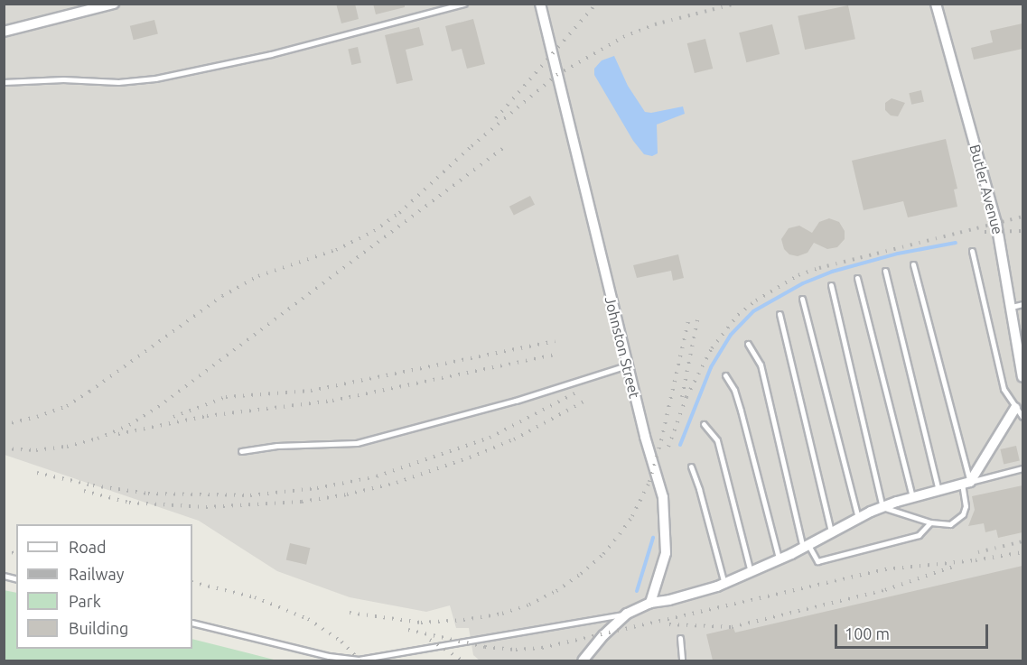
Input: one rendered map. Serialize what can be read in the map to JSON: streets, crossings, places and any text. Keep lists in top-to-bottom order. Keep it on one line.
{"streets":{"street":["Butler Avenue","Johnston Street"]},"legend":["Road","Railway","Park","Building"],"scale_bar":"100 m"}
